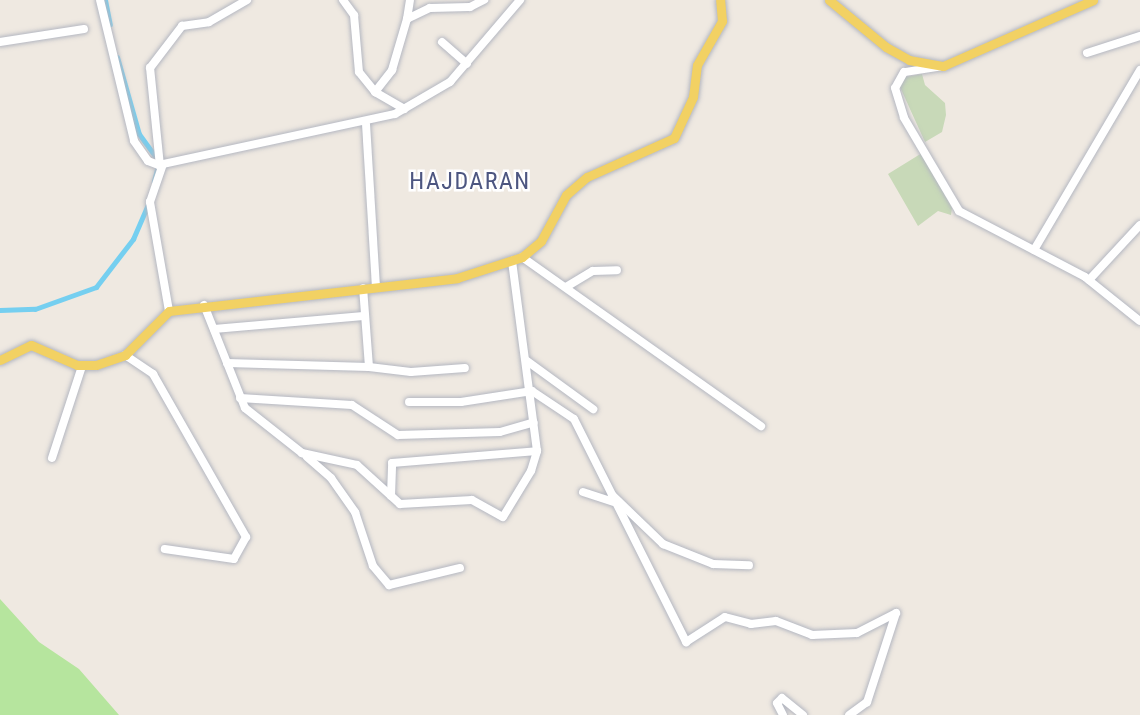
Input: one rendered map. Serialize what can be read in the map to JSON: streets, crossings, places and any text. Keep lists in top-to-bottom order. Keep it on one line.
{"districts":["HAJDARAN"]}
